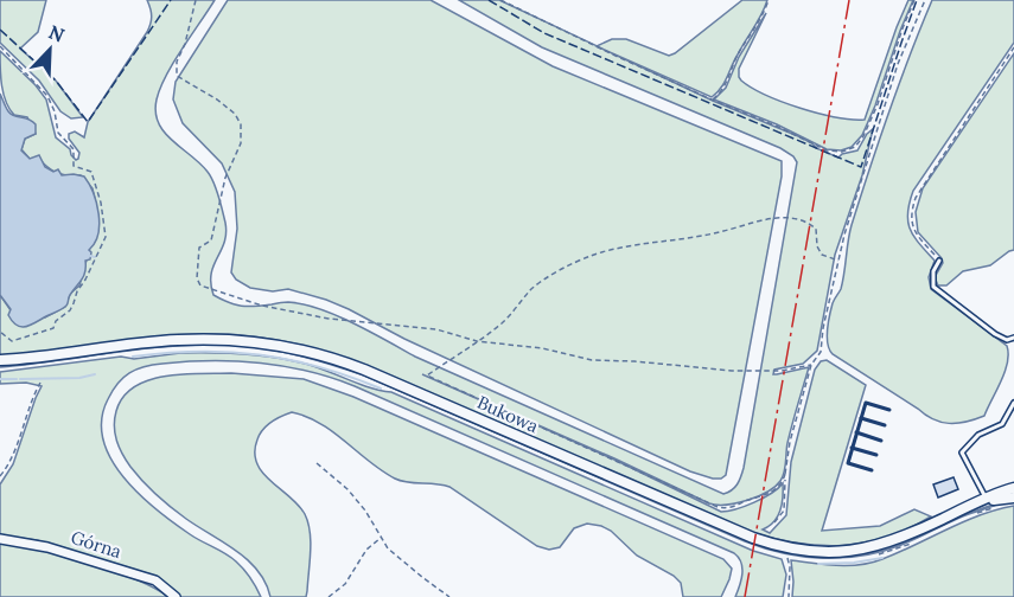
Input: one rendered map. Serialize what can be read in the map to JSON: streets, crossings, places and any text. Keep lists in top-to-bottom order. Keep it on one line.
{"streets":{"street":["Bukowa","Górna"]},"north":"top right"}
